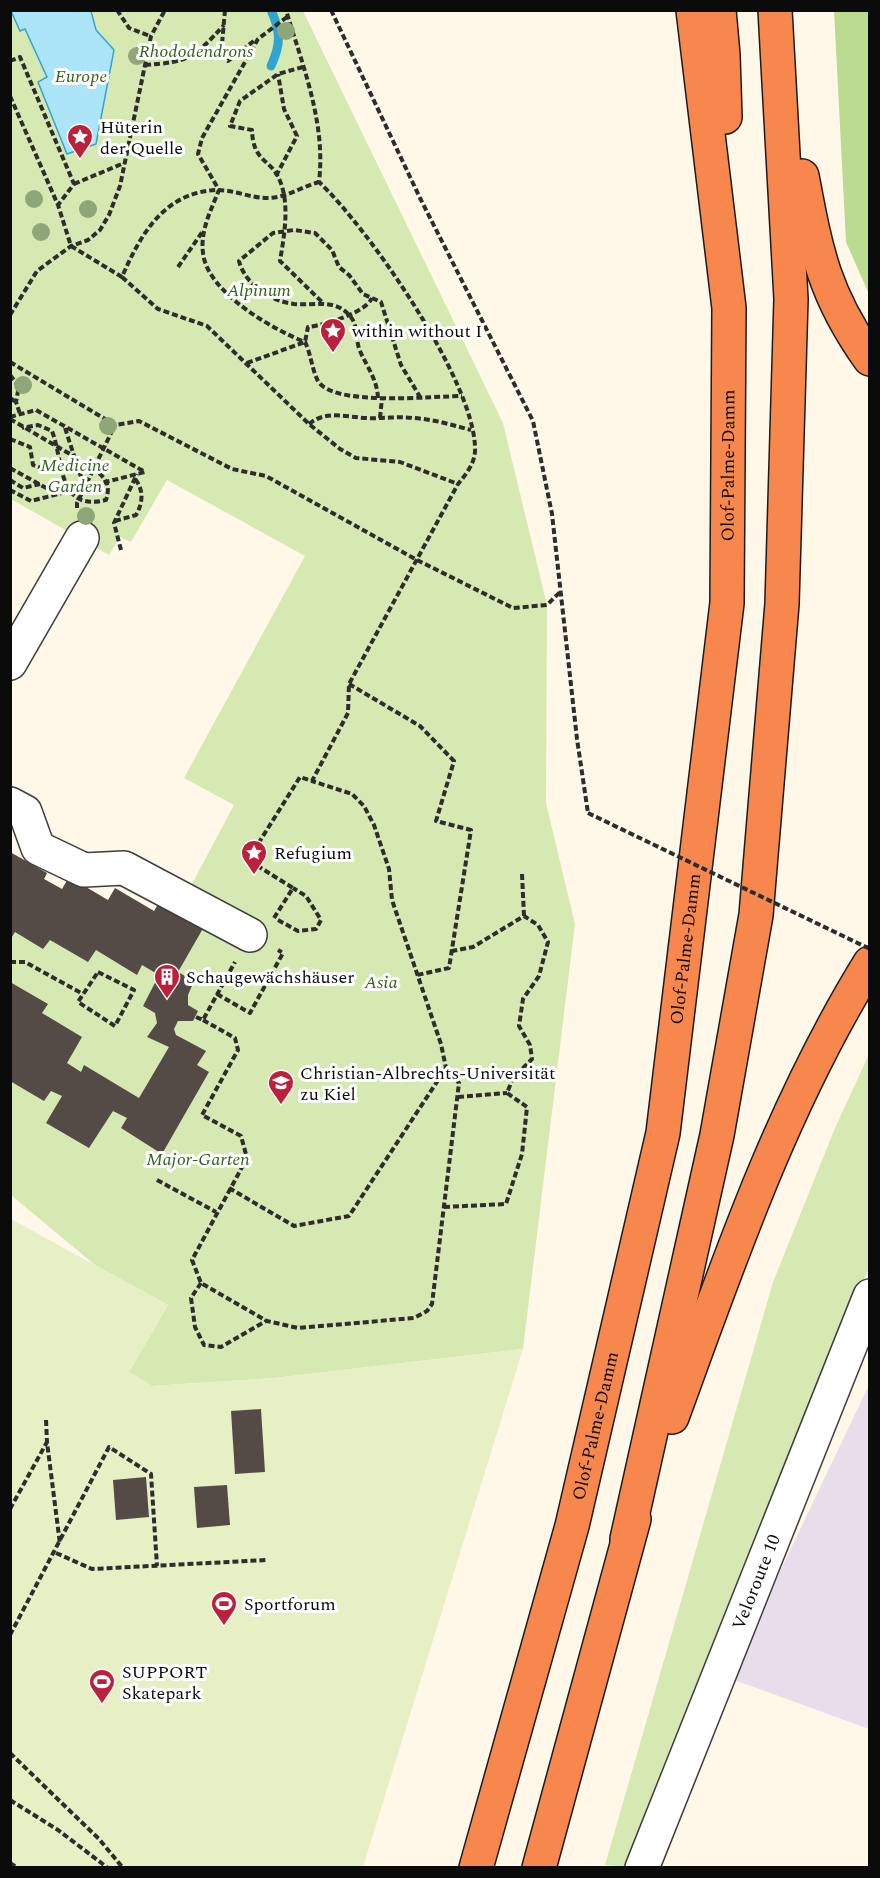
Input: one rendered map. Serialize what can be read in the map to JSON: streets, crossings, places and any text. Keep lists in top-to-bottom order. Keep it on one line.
{"streets":{"highway":["Olof-Palme-Damm"],"street":["Veloroute 10"]},"parks":["Rhododendrons","Europe","Alpinum","Medicine Garden","Asia","Major-Garten"],"places":{"place":["Hüterin der Quelle","within without I","Refugium"],"building":["Schaugewächshäuser"],"school or university":["Christian-Albrechts-Universität zu Kiel"],"sports":["Sportforum","SUPPORT Skatepark"]}}
